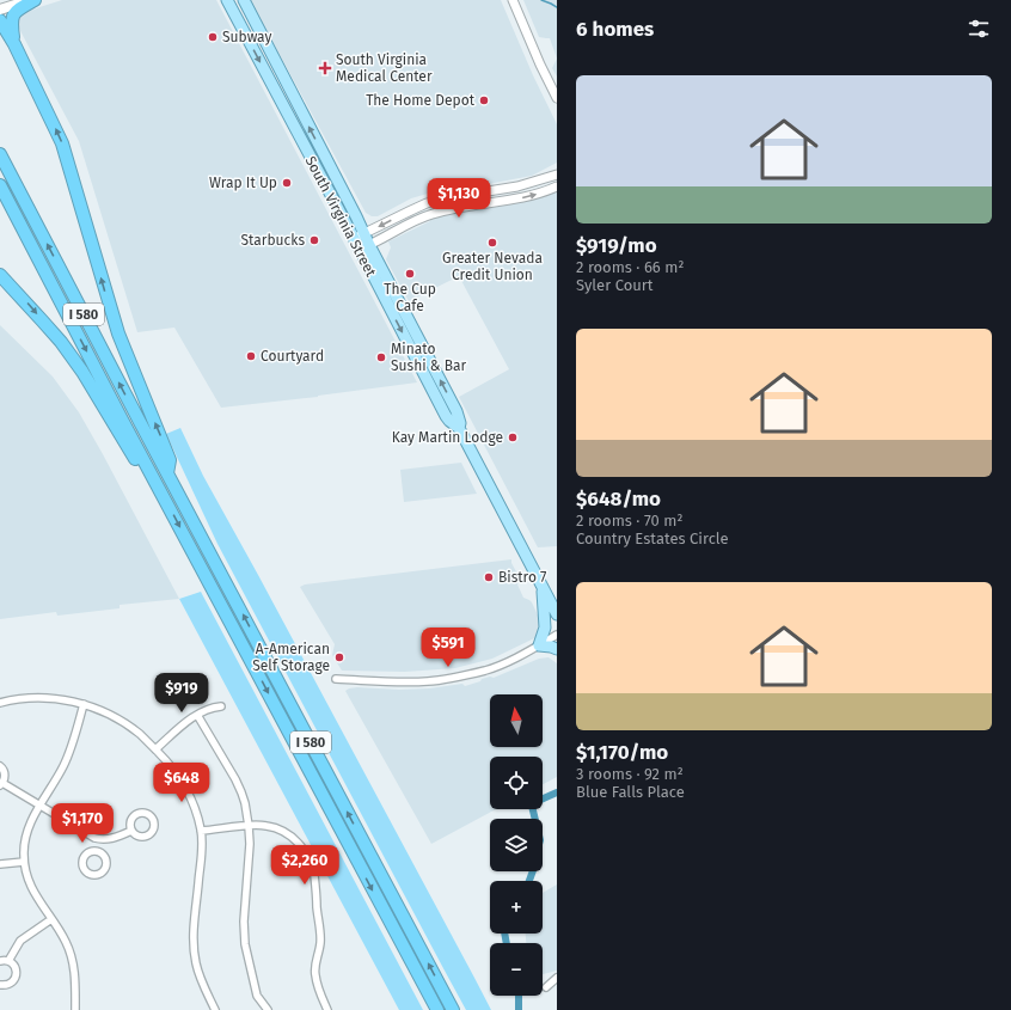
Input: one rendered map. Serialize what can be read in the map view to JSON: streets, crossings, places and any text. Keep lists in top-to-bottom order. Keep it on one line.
{"streets":{"highway":["I 580"],"main road":["South Virginia Street"]},"places":{"other":["Subway","The Home Depot","Wrap It Up","Starbucks","Greater Nevada Credit Union","The Cup Cafe","Courtyard","Minato Sushi & Bar","Kay Martin Lodge","Bistro 7","A-American Self Storage"],"health":["South Virginia Medical Center"]},"north":"top","page":{"heading":"6 homes","list":[{"name":"$919/mo","note":"2 rooms · 66 m² · Syler Court"},{"name":"$648/mo","note":"2 rooms · 70 m² · Country Estates Circle"},{"name":"$1,170/mo","note":"3 rooms · 92 m² · Blue Falls Place"}],"price":["$1,130","$591","$919","$648","$1,170","$2,260"],"map_buttons":["+","−"]}}
